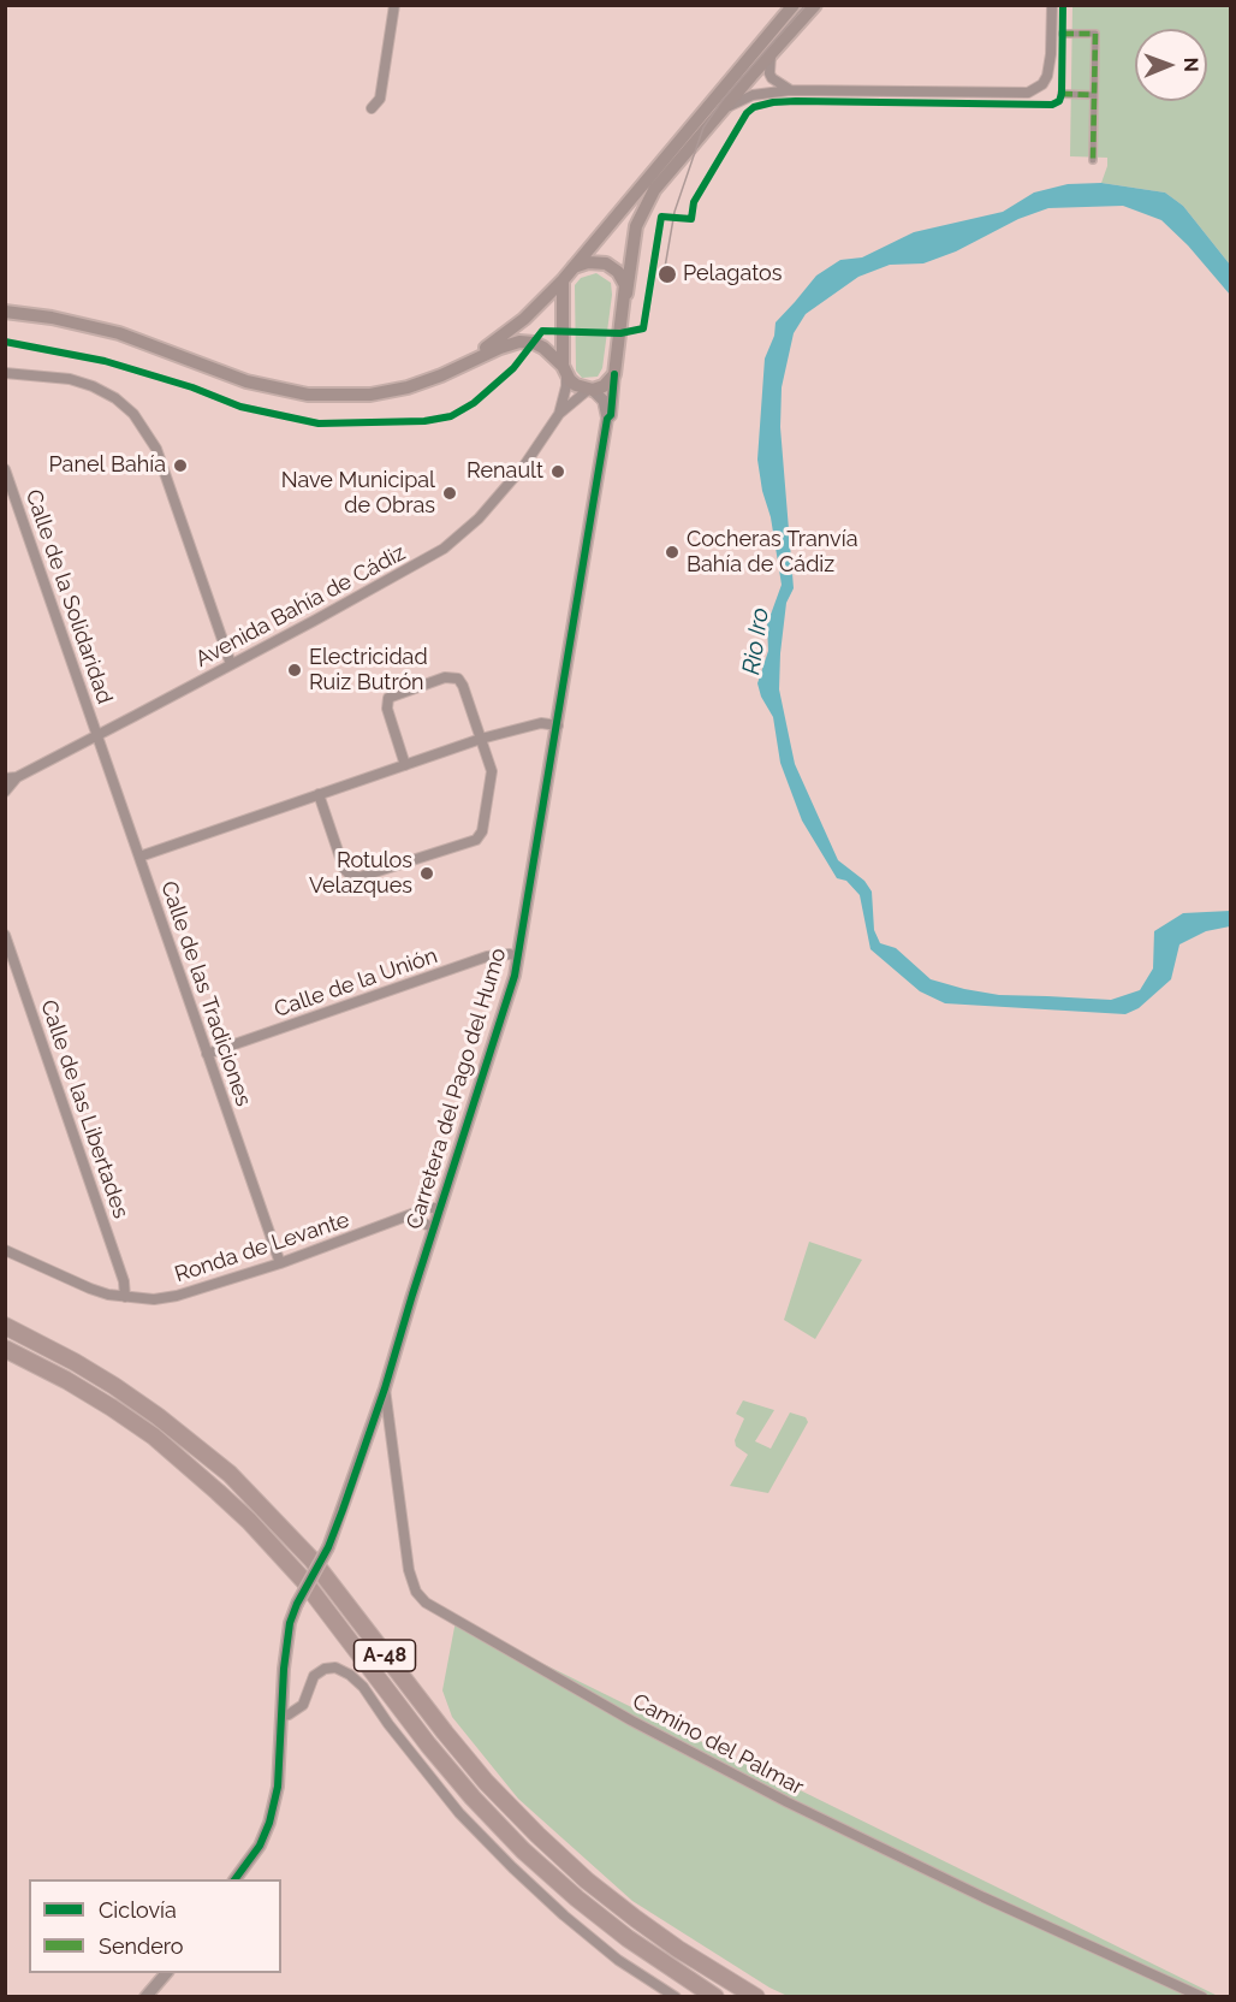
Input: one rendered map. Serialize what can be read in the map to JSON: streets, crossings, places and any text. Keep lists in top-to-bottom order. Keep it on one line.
{"streets":{"highway":["A-48"],"street":["Calle de la Solidaridad","Avenida Bahía de Cádiz","Calle de la Unión","Calle de las Tradiciones","Carretera del Pago del Humo","Calle de las Libertades","Ronda de Levante","Camino del Palmar"]},"crossings":[["Calle de la Solidaridad","Avenida Bahía de Cádiz"],["Calle de la Solidaridad","Calle de las Tradiciones"],["Avenida Bahía de Cádiz","Calle de las Tradiciones"],["Calle de la Unión","Calle de las Tradiciones"],["Calle de la Unión","Carretera del Pago del Humo"],["Calle de las Tradiciones","Ronda de Levante"],["Carretera del Pago del Humo","Ronda de Levante"],["Carretera del Pago del Humo","Camino del Palmar"],["Calle de las Libertades","Ronda de Levante"]],"water":["Rio Iro"],"places":["Pelagatos","Panel Bahía","Renault","Nave Municipal de Obras","Cocheras Tranvía Bahía de Cádiz","Electricidad Ruiz Butrón","Rotulos Velazques"],"legend":["Ciclovía","Sendero"],"north":"right"}
